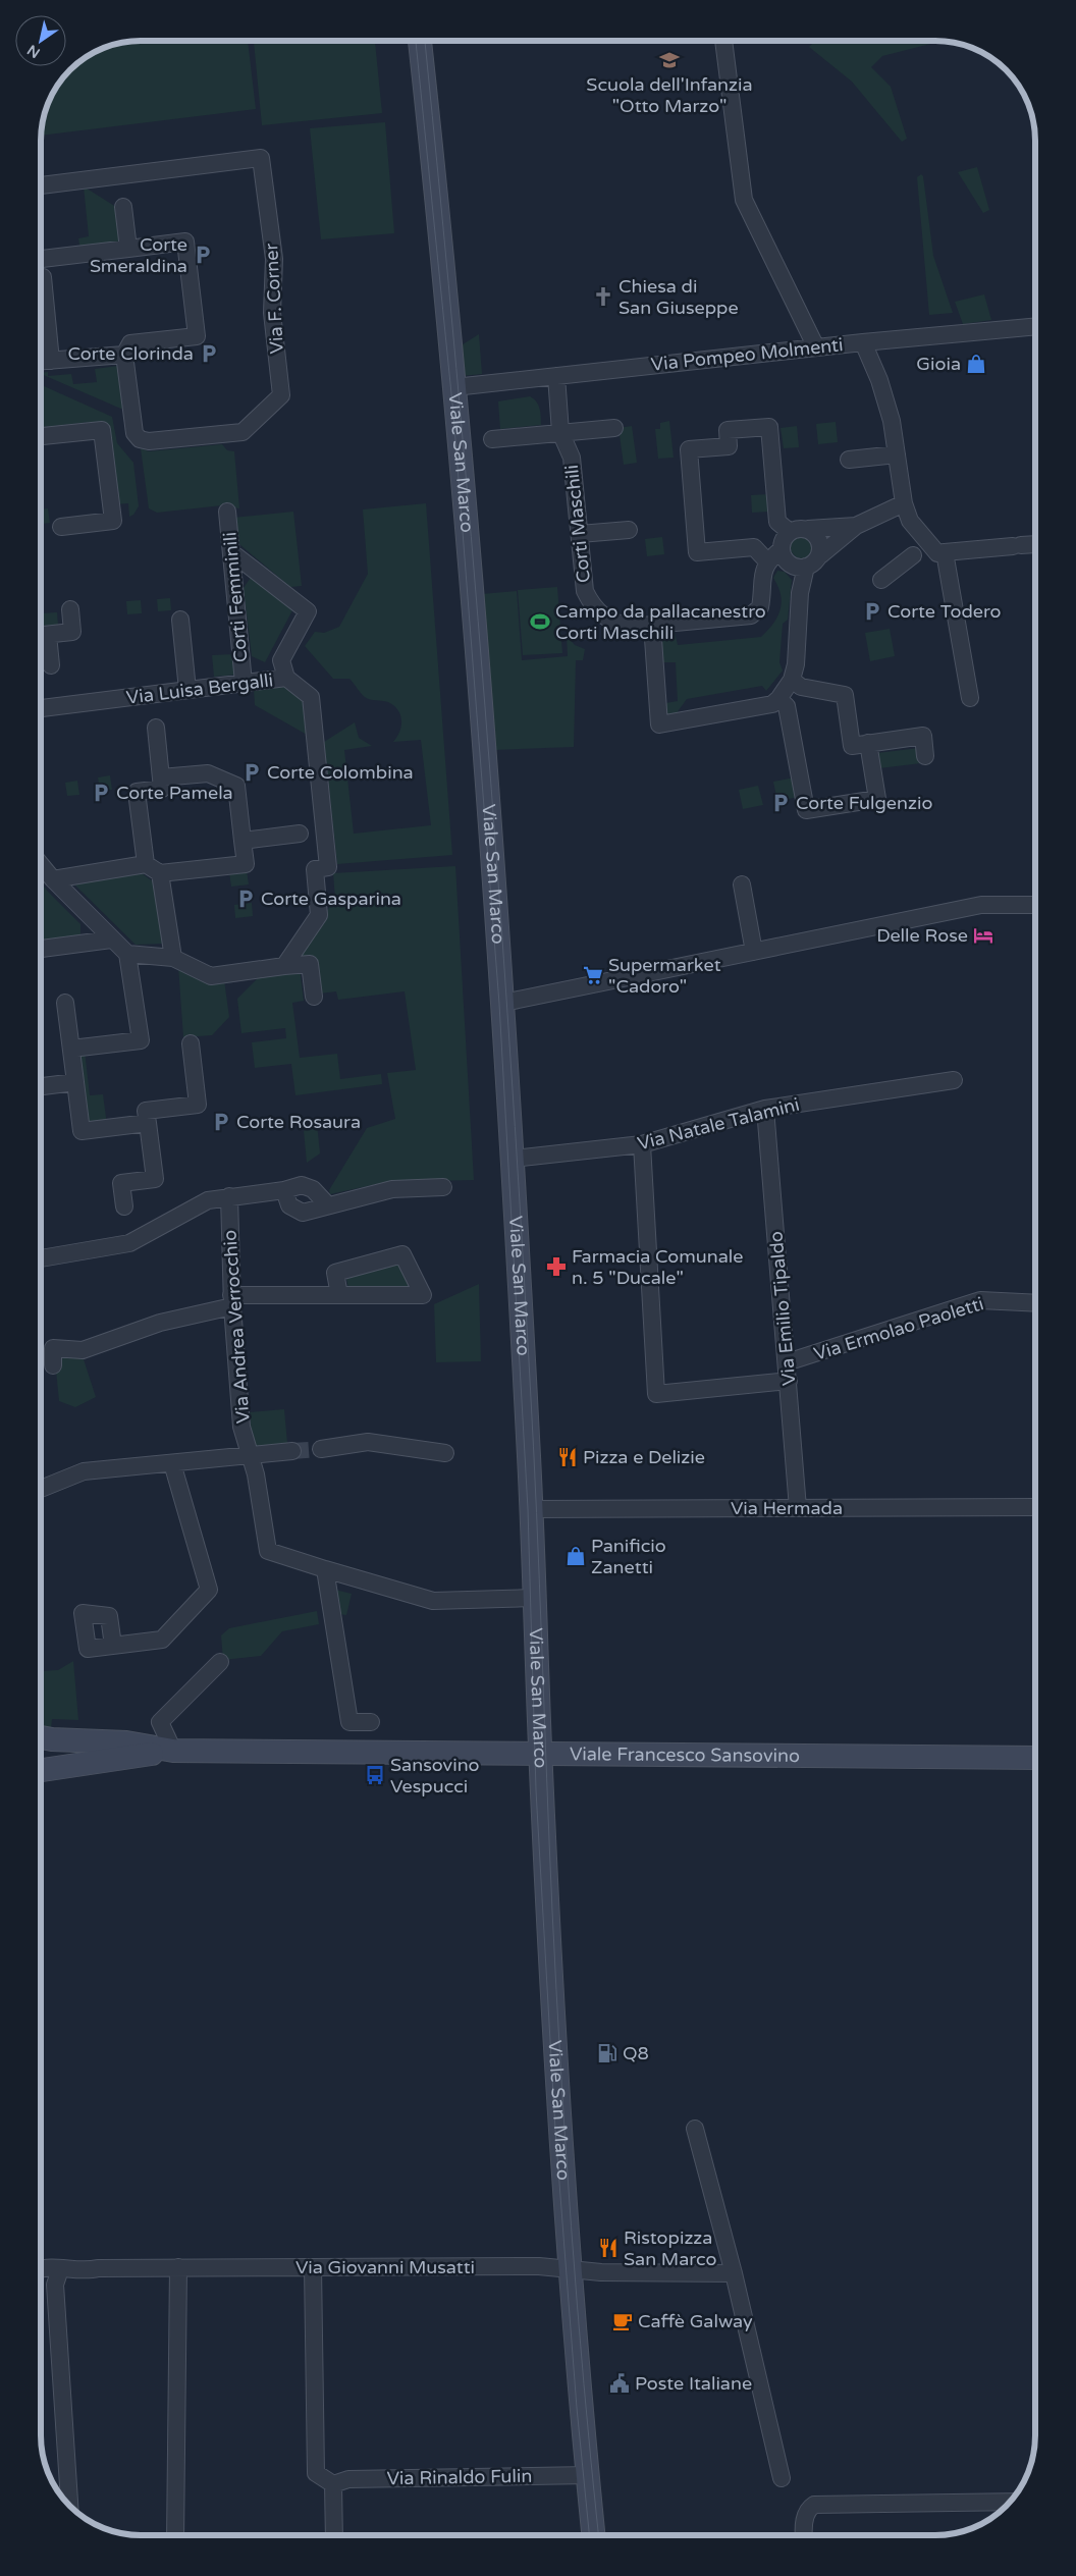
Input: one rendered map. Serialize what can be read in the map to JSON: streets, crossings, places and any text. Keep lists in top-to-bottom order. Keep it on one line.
{"streets":{"street":["Via F. Corner","Via Pompeo Molmenti","Viale San Marco","Corti Maschili","Corti Femminili","Via Luisa Bergalli","Via Natale Talamini","Via Emilio Tipaldo","Via Andrea Verrocchio","Via Ermolao Paoletti","Via Hermada","Viale Francesco Sansovino","Via Giovanni Musatti","Via Rinaldo Fulin"]},"crossings":[["Via Pompeo Molmenti","Viale San Marco"],["Via Pompeo Molmenti","Corti Maschili"],["Viale San Marco","Via Natale Talamini"],["Viale San Marco","Via Hermada"],["Viale San Marco","Viale Francesco Sansovino"],["Viale San Marco","Via Giovanni Musatti"],["Viale San Marco","Via Rinaldo Fulin"],["Corti Femminili","Via Luisa Bergalli"],["Via Natale Talamini","Via Emilio Tipaldo"],["Via Emilio Tipaldo","Via Ermolao Paoletti"],["Via Emilio Tipaldo","Via Hermada"]],"places":{"school or university":["Scuola dell'Infanzia \"Otto Marzo\""],"parking":["Corte Smeraldina","Corte Clorinda","Corte Todero","Corte Colombina","Corte Pamela","Corte Fulgenzio","Corte Gasparina","Corte Rosaura"],"church":["Chiesa di San Giuseppe"],"shop":["Gioia","Panificio Zanetti"],"sports":["Campo da pallacanestro Corti Maschili"],"hotel":["Delle Rose"],"supermarket":["Supermarket \"Cadoro\""],"pharmacy":["Farmacia Comunale n. 5 \"Ducale\""],"restaurant":["Pizza e Delizie","Ristopizza San Marco"],"bus stop":["Sansovino Vespucci"],"fuel station":["Q8"],"cafe":["Caffè Galway"],"public building":["Poste Italiane"]},"north":"bottom left"}
